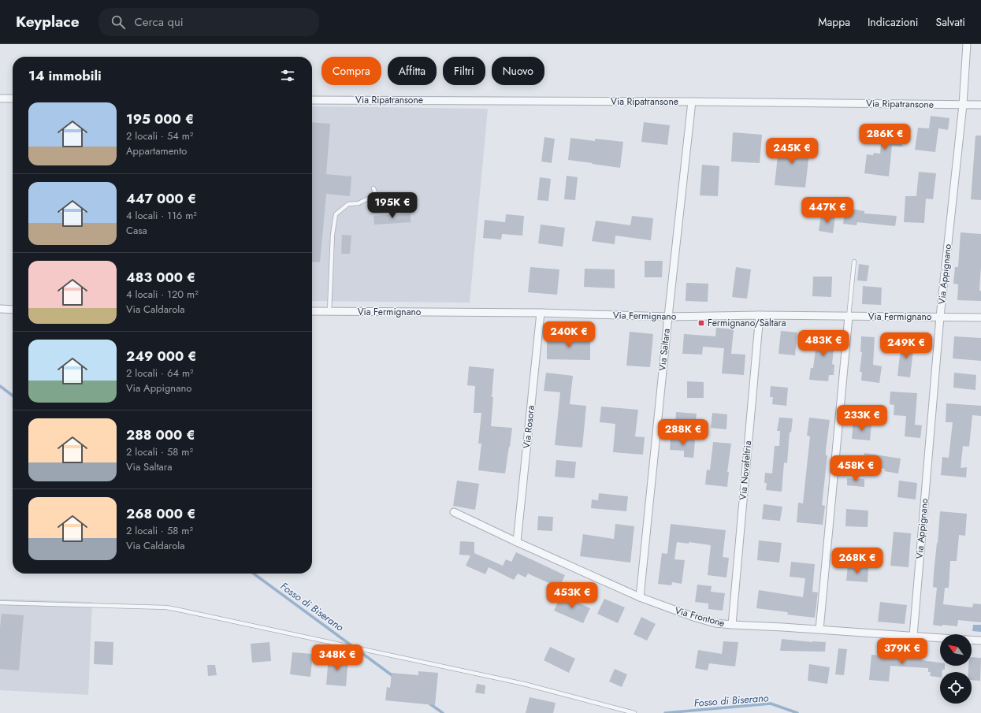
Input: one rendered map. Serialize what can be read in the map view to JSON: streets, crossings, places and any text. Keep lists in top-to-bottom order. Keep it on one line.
{"streets":{"street":["Via Ripatransone","Via Appignano","Via Fermignano","Via Saltara","Via Rosora","Via Novafeltria","Via Frontone"]},"crossings":[["Via Ripatransone","Via Appignano"],["Via Ripatransone","Via Saltara"],["Via Appignano","Via Fermignano"],["Via Appignano","Via Frontone"],["Via Fermignano","Via Saltara"],["Via Fermignano","Via Rosora"],["Via Fermignano","Via Novafeltria"],["Via Saltara","Via Frontone"],["Via Rosora","Via Frontone"],["Via Novafeltria","Via Frontone"]],"water":["Fosso di Biserano"],"places":{"transit":["Fermignano/Saltara"]},"north":"top left","page":{"header":"Keyplace","search":"Cerca qui","nav":["Mappa","Indicazioni","Salvati"],"chip":["Compra","Affitta","Filtri","Nuovo"],"heading":"14 immobili","list":[{"name":"195 000 €","note":"2 locali · 54 m² · Appartamento"},{"name":"447 000 €","note":"4 locali · 116 m² · Casa"},{"name":"483 000 €","note":"4 locali · 120 m² · Via Caldarola"},{"name":"249 000 €","note":"2 locali · 64 m² · Via Appignano"},{"name":"288 000 €","note":"2 locali · 58 m² · Via Saltara"},{"name":"268 000 €","note":"2 locali · 58 m² · Via Caldarola"}],"price":["286K €","245K €","195K €","447K €","240K €","483K €","249K €","233K €","288K €","458K €","268K €","453K €","379K €","348K €"]}}
